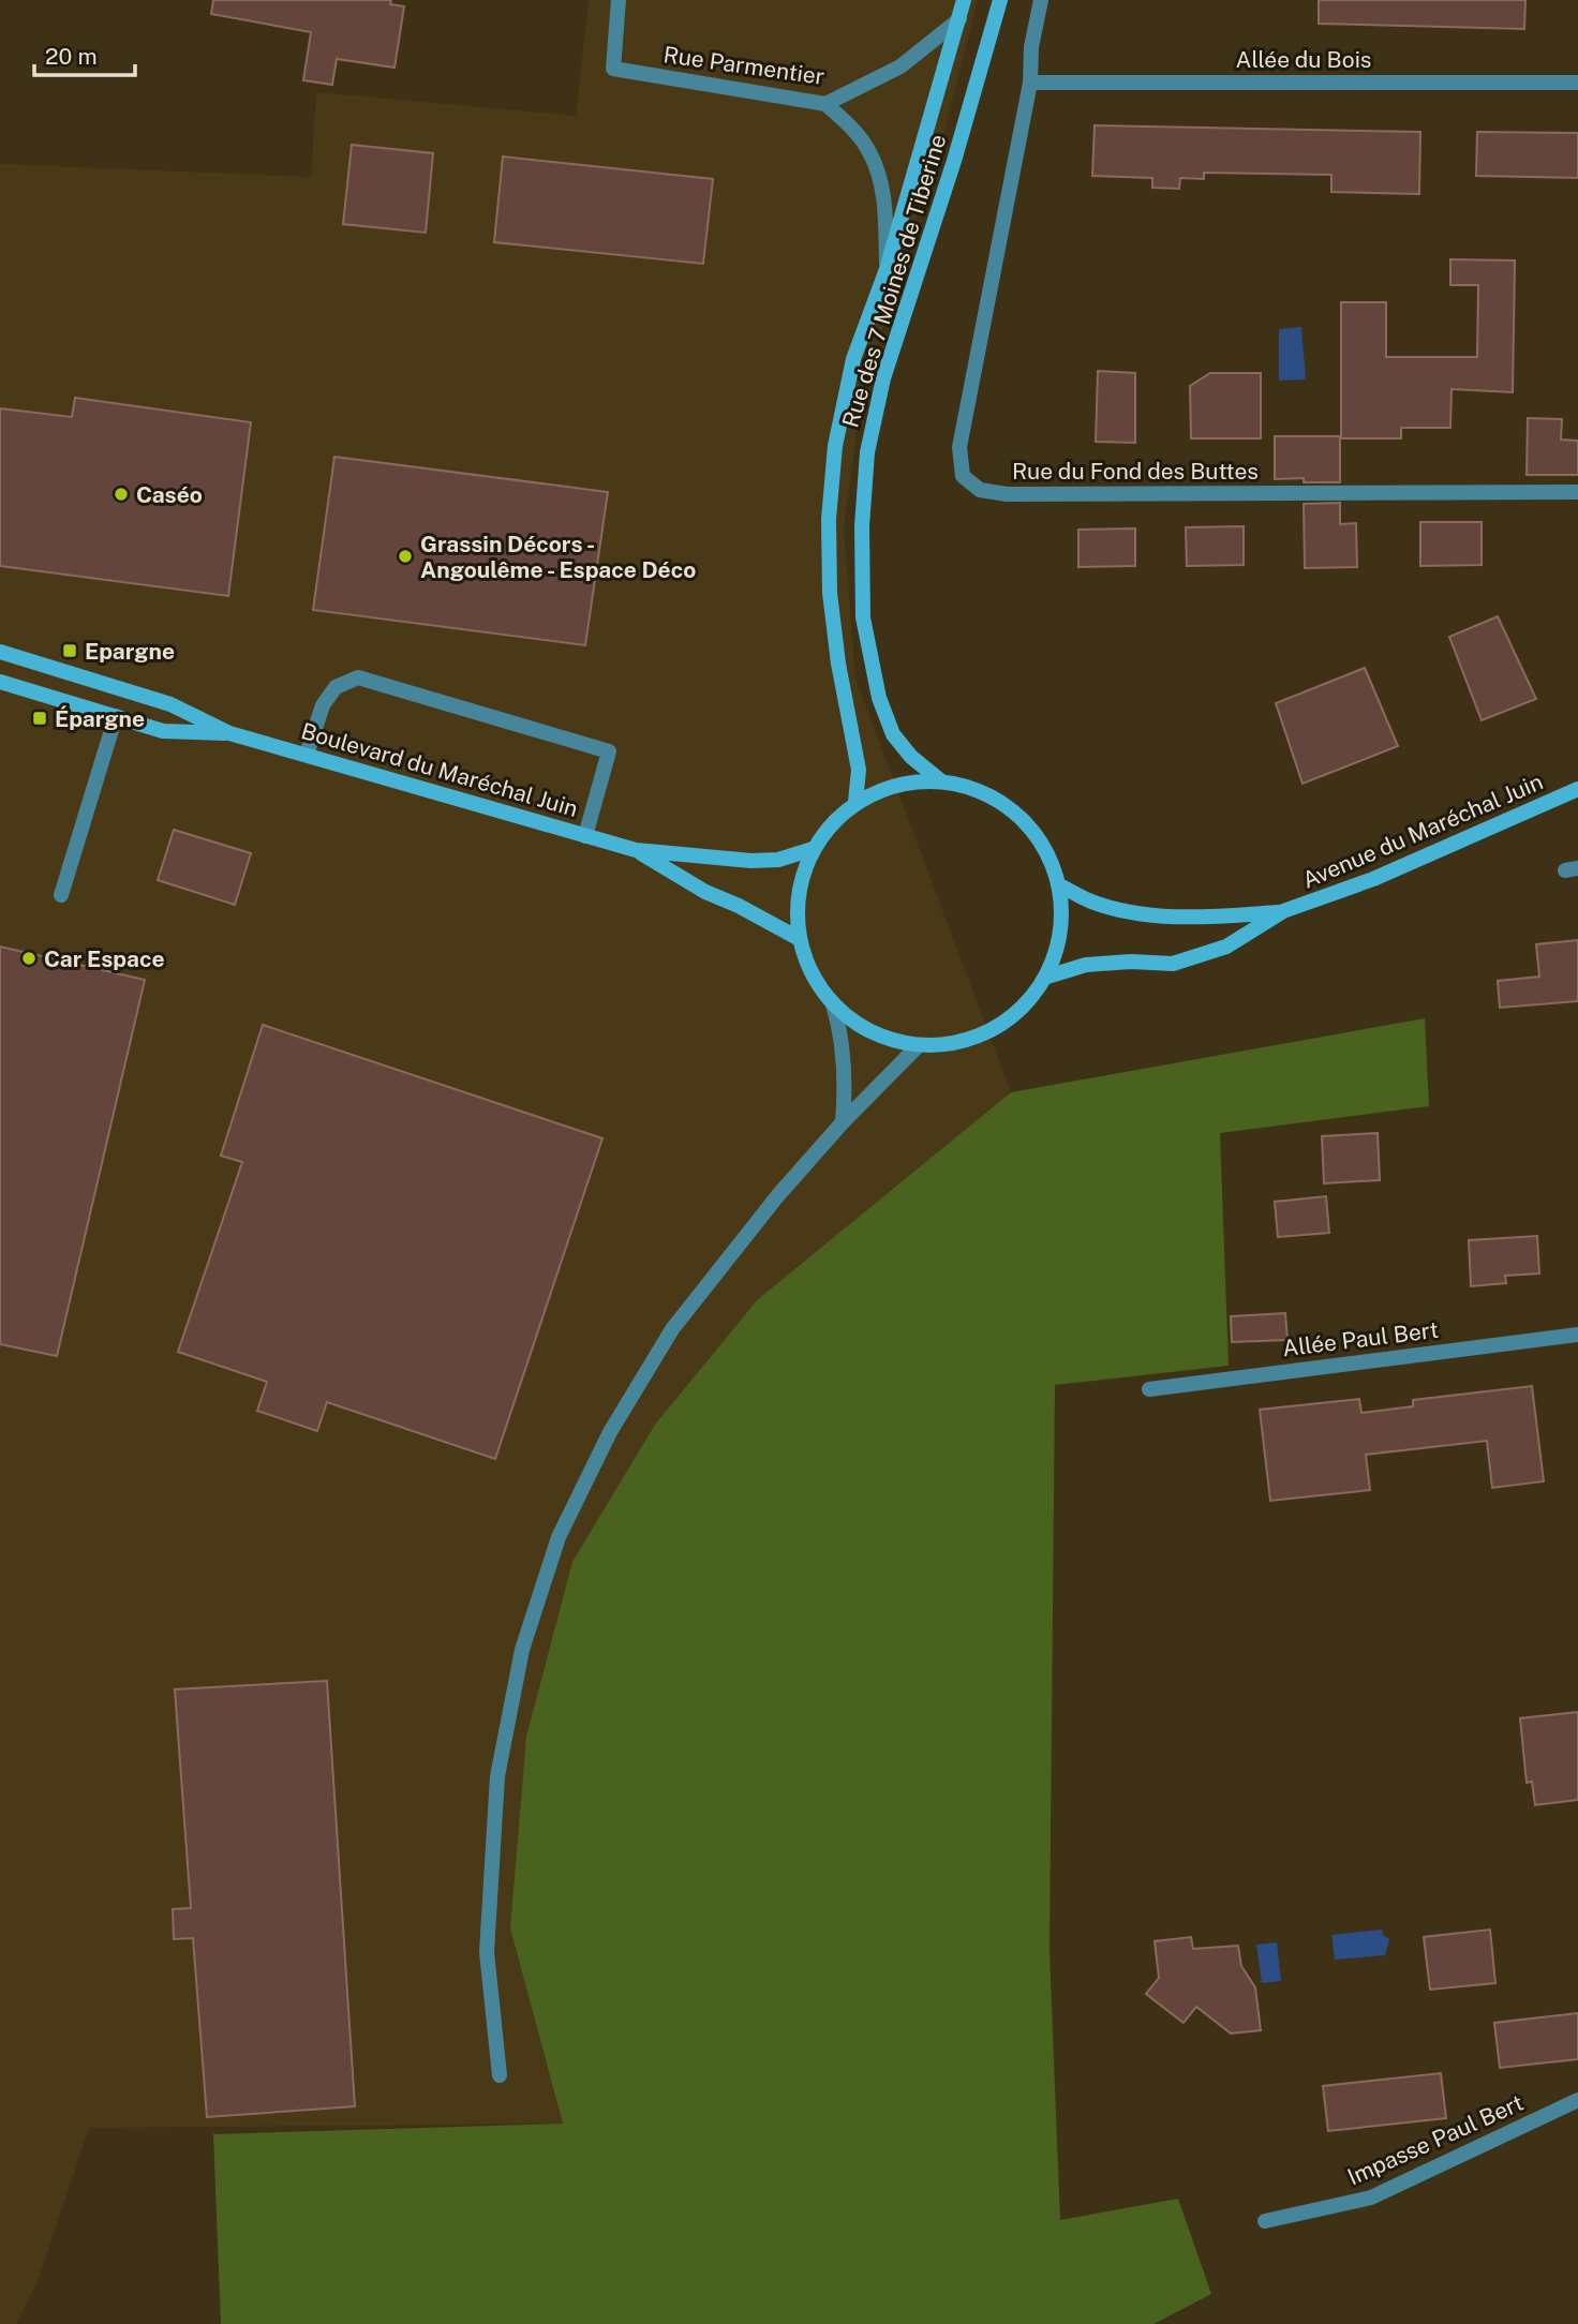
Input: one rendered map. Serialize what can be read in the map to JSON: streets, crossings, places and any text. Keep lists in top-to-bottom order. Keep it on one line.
{"streets":{"main road":["Rue des 7 Moines de Tiberine","Boulevard du Maréchal Juin","Avenue du Maréchal Juin"],"street":["Allée du Bois","Rue Parmentier","Rue du Fond des Buttes","Allée Paul Bert","Impasse Paul Bert"]},"crossings":[["Allée du Bois","Rue du Fond des Buttes"],["Rue Parmentier","Rue des 7 Moines de Tiberine"],["Rue des 7 Moines de Tiberine","Boulevard du Maréchal Juin"],["Rue des 7 Moines de Tiberine","Avenue du Maréchal Juin"],["Boulevard du Maréchal Juin","Avenue du Maréchal Juin"]],"places":{"other":["Caséo","Grassin Décors - Angoulême - Espace Déco","Car Espace"],"transit":["Epargne","Épargne"]},"scale_bar":"20 m"}
